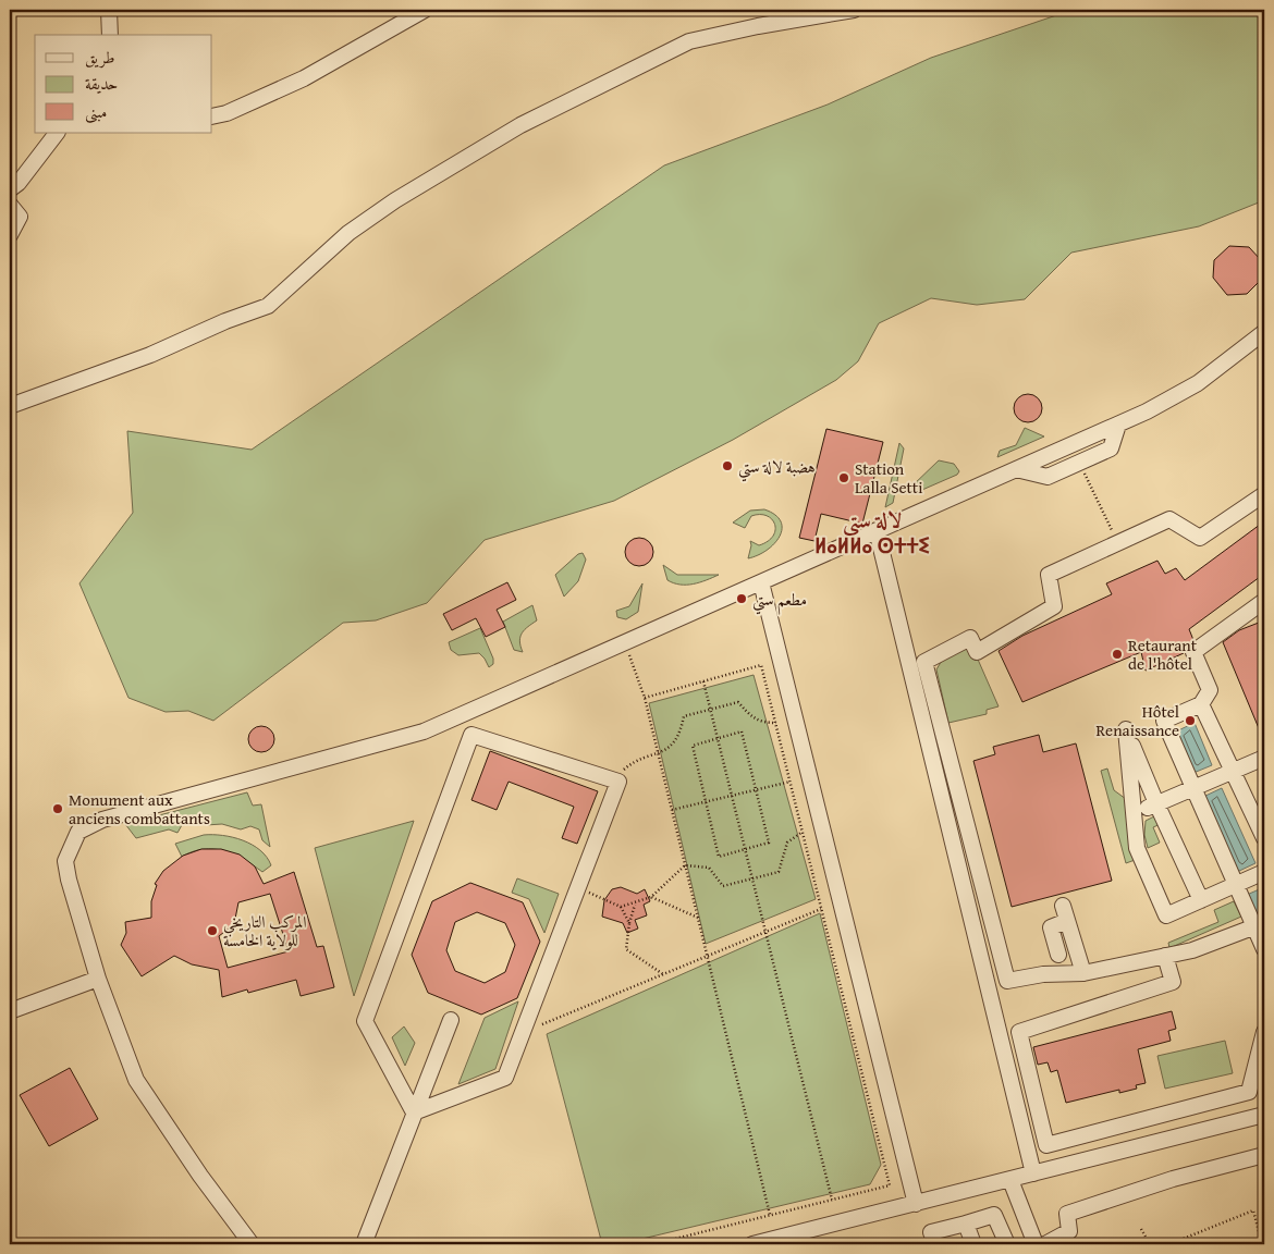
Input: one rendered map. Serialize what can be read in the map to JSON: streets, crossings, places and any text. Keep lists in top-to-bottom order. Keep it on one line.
{"districts":["لالة ستي ⵍⴰⵍⵍⴰ ⵙⵜⵜⵉ"],"places":["هضبة لالة ستي","Station Lalla Setti","مطعم ستي","Retaurant de l'hôtel","Hôtel Renaissance","Monument aux anciens combattants","المركب التاريخي للولاية الخامسة"],"legend":["طريق","حديقة","مبنى"]}
